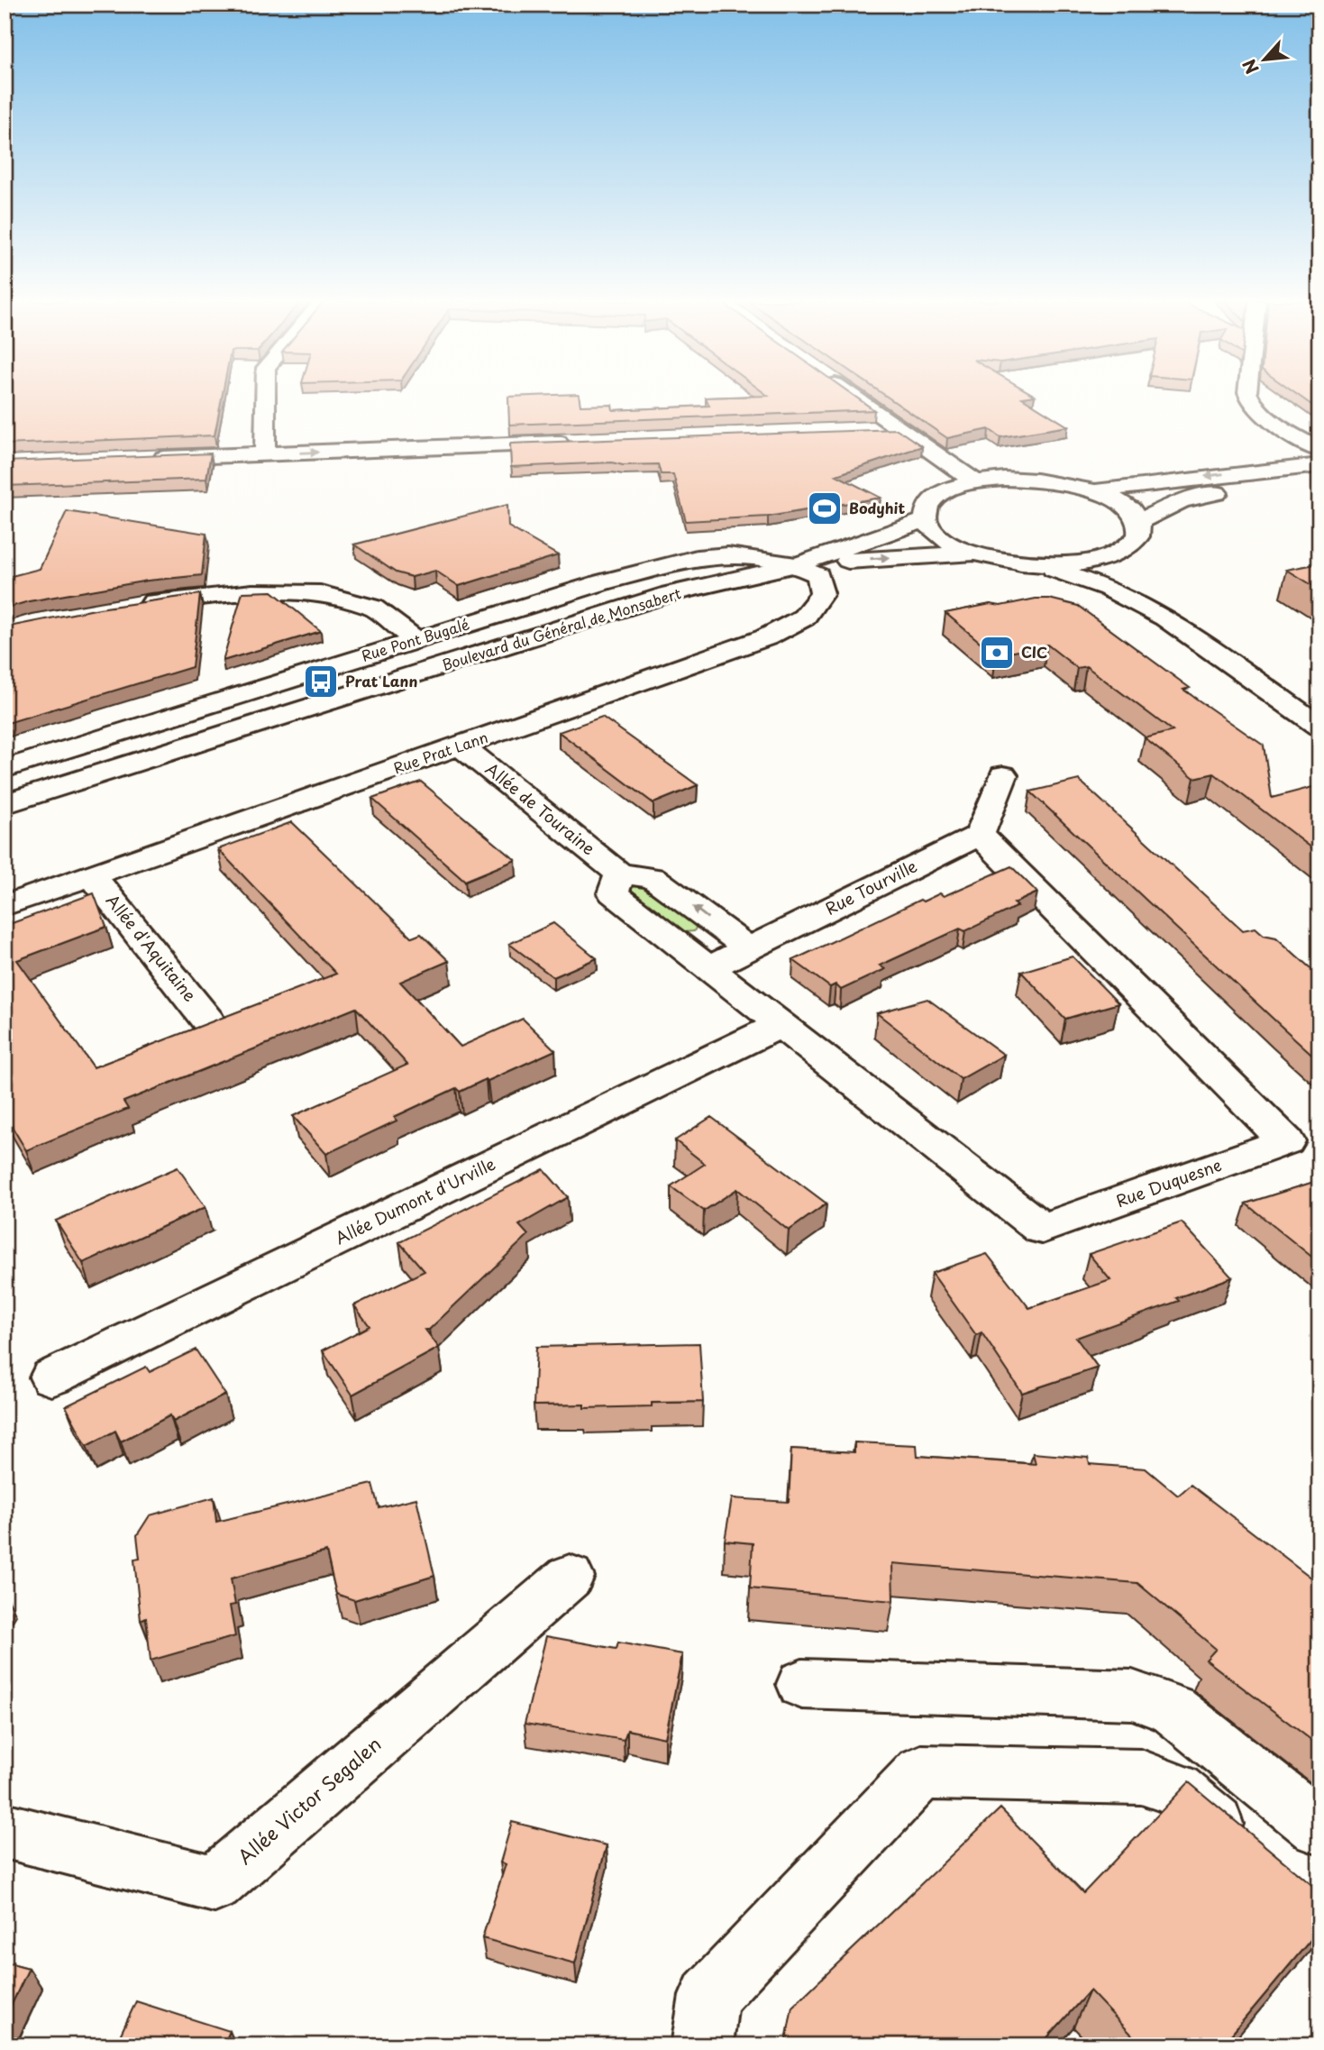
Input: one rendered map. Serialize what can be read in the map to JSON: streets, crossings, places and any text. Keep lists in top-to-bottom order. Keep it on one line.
{"streets":{"street":["Boulevard du Général de Monsabert","Rue Pont Bugalé","Rue Prat Lann","Allée de Touraine","Rue Tourville","Allée d'Aquitaine","Rue Duquesne","Allée Dumont d'Urville","Allée Victor Segalen"]},"crossings":[["Boulevard du Général de Monsabert","Rue Pont Bugalé"],["Boulevard du Général de Monsabert","Rue Prat Lann"],["Rue Pont Bugalé","Rue Prat Lann"],["Rue Prat Lann","Allée de Touraine"],["Rue Prat Lann","Allée d'Aquitaine"],["Rue Tourville","Rue Duquesne"],["Rue Duquesne","Allée Dumont d'Urville"]],"places":{"sports":["Bodyhit"],"bank":["CIC"],"bus stop":["Prat Lann"]},"north":"bottom left"}
